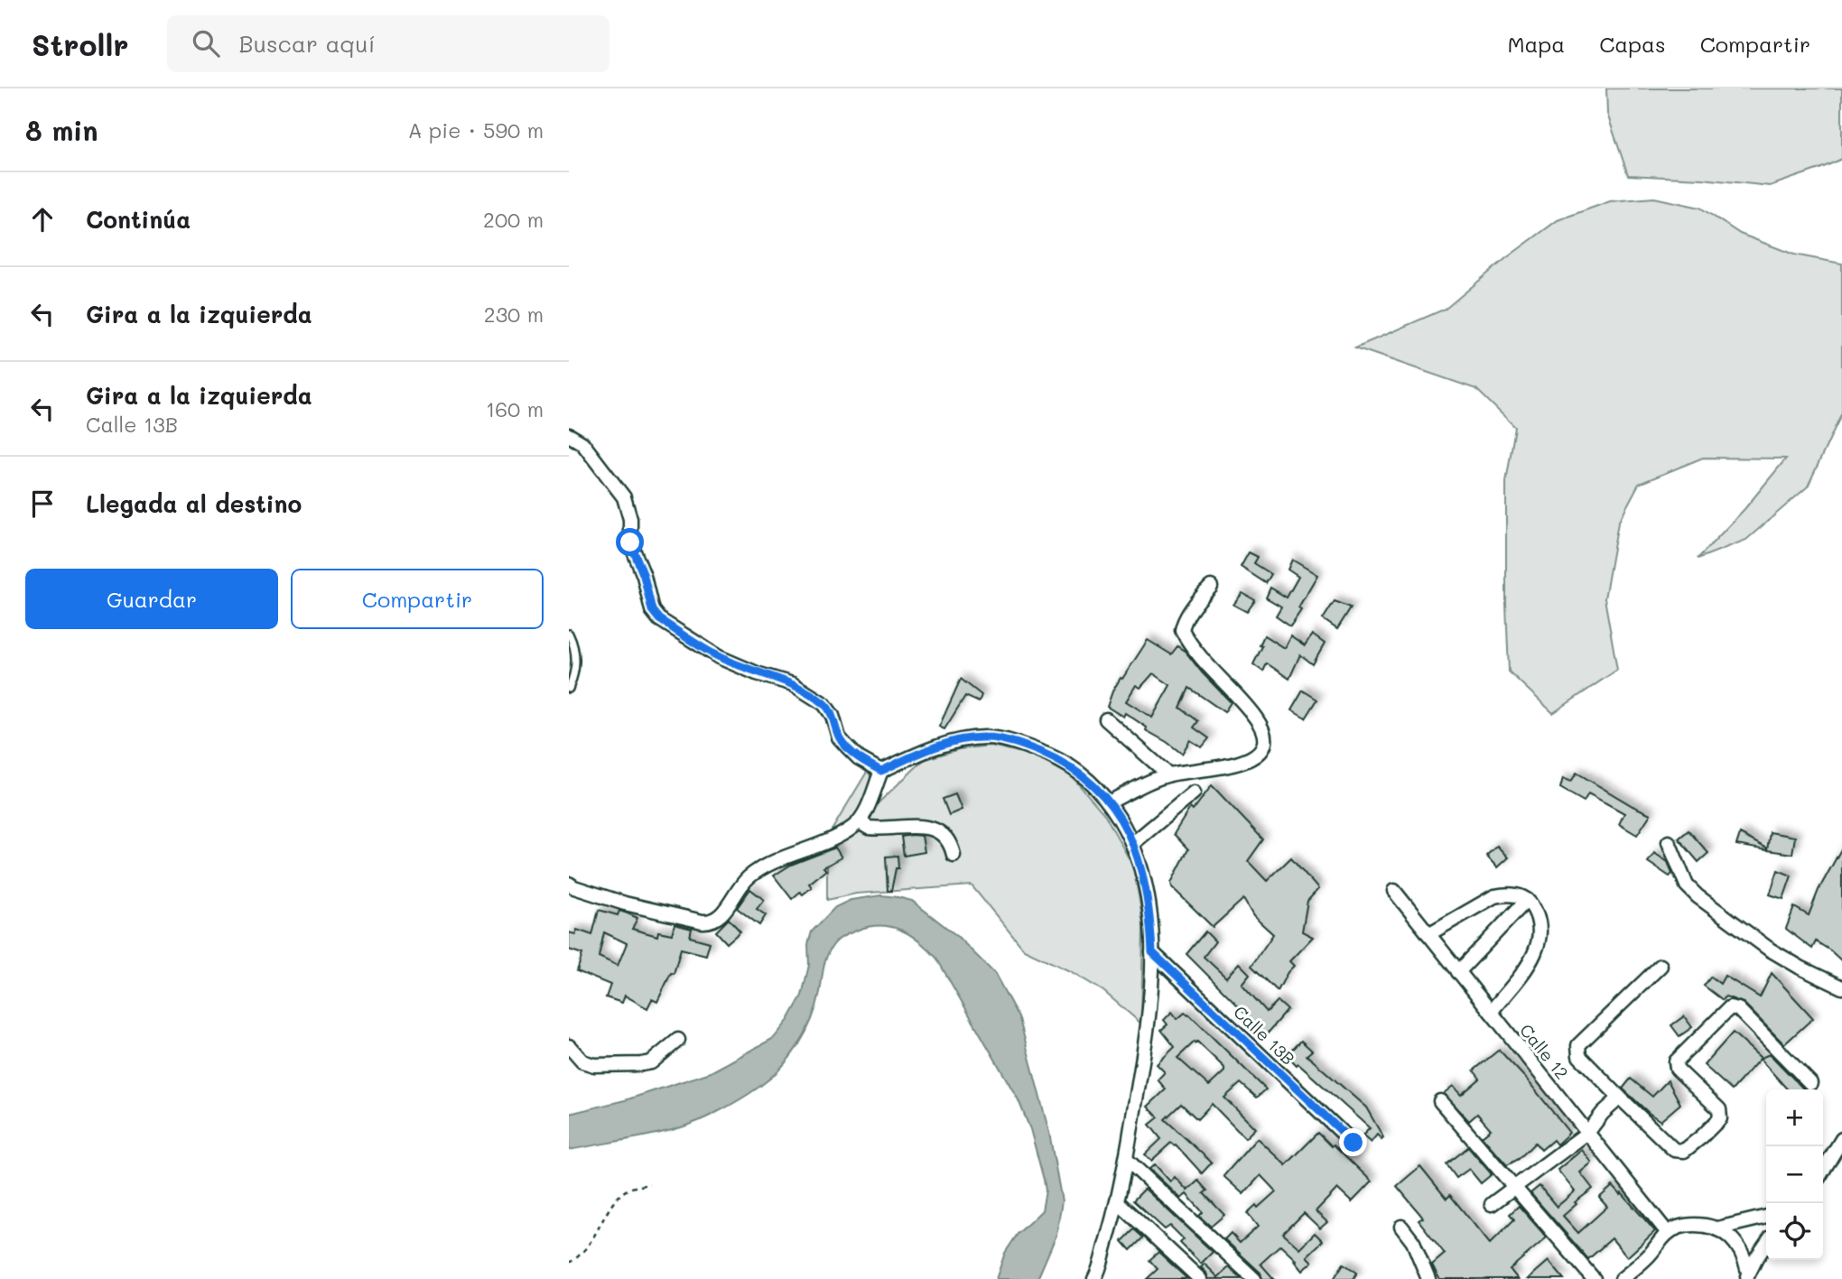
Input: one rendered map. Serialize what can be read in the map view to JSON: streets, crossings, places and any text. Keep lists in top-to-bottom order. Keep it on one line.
{"streets":{"street":["Calle 13B","Calle 12"]},"page":{"header":"Strollr","search":"Buscar aquí","nav":["Mapa","Capas","Compartir"],"heading":["8 min","A pie · 590 m"],"list":[["Continúa","200 m"],["Gira a la izquierda","230 m"],["Gira a la izquierda","Calle 13B","160 m"],"Llegada al destino"],"buttons":["Guardar","Compartir"],"map_buttons":["+","−"]}}
